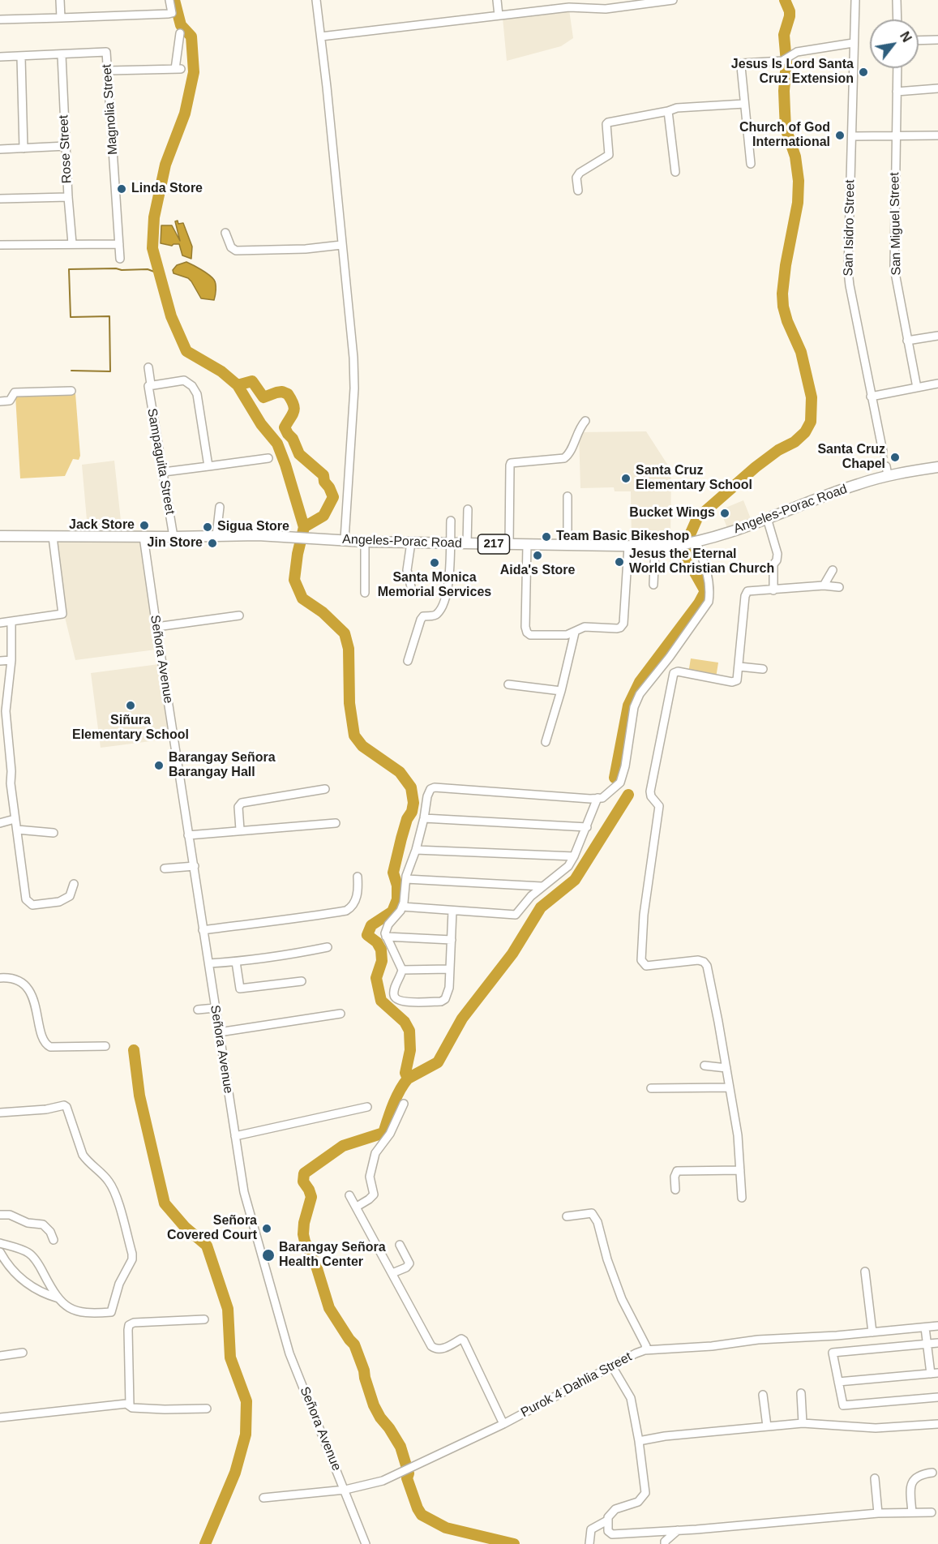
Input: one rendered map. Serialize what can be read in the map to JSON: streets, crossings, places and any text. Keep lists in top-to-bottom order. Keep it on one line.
{"streets":{"main road":["Angeles-Porac Road","217"],"street":["Magnolia Street","Rose Street","San Miguel Street","San Isidro Street","Sampaguita Street","Señora Avenue","Purok 4 Dahlia Street"]},"crossings":[["Magnolia Street","Rose Street"],["Sampaguita Street","Angeles-Porac Road"],["Angeles-Porac Road","Señora Avenue"],["Señora Avenue","Purok 4 Dahlia Street"]],"places":["Jesus Is Lord Santa Cruz Extension","Church of God International","Linda Store","Santa Cruz Chapel","Santa Cruz Elementary School","Bucket Wings","Jack Store","Sigua Store","Team Basic Bikeshop","Jin Store","Aida's Store","Jesus the Eternal World Christian Church","Santa Monica Memorial Services","Siñura Elementary School","Barangay Señora Barangay Hall","Señora Covered Court","Barangay Señora Health Center"],"north":"top right"}
